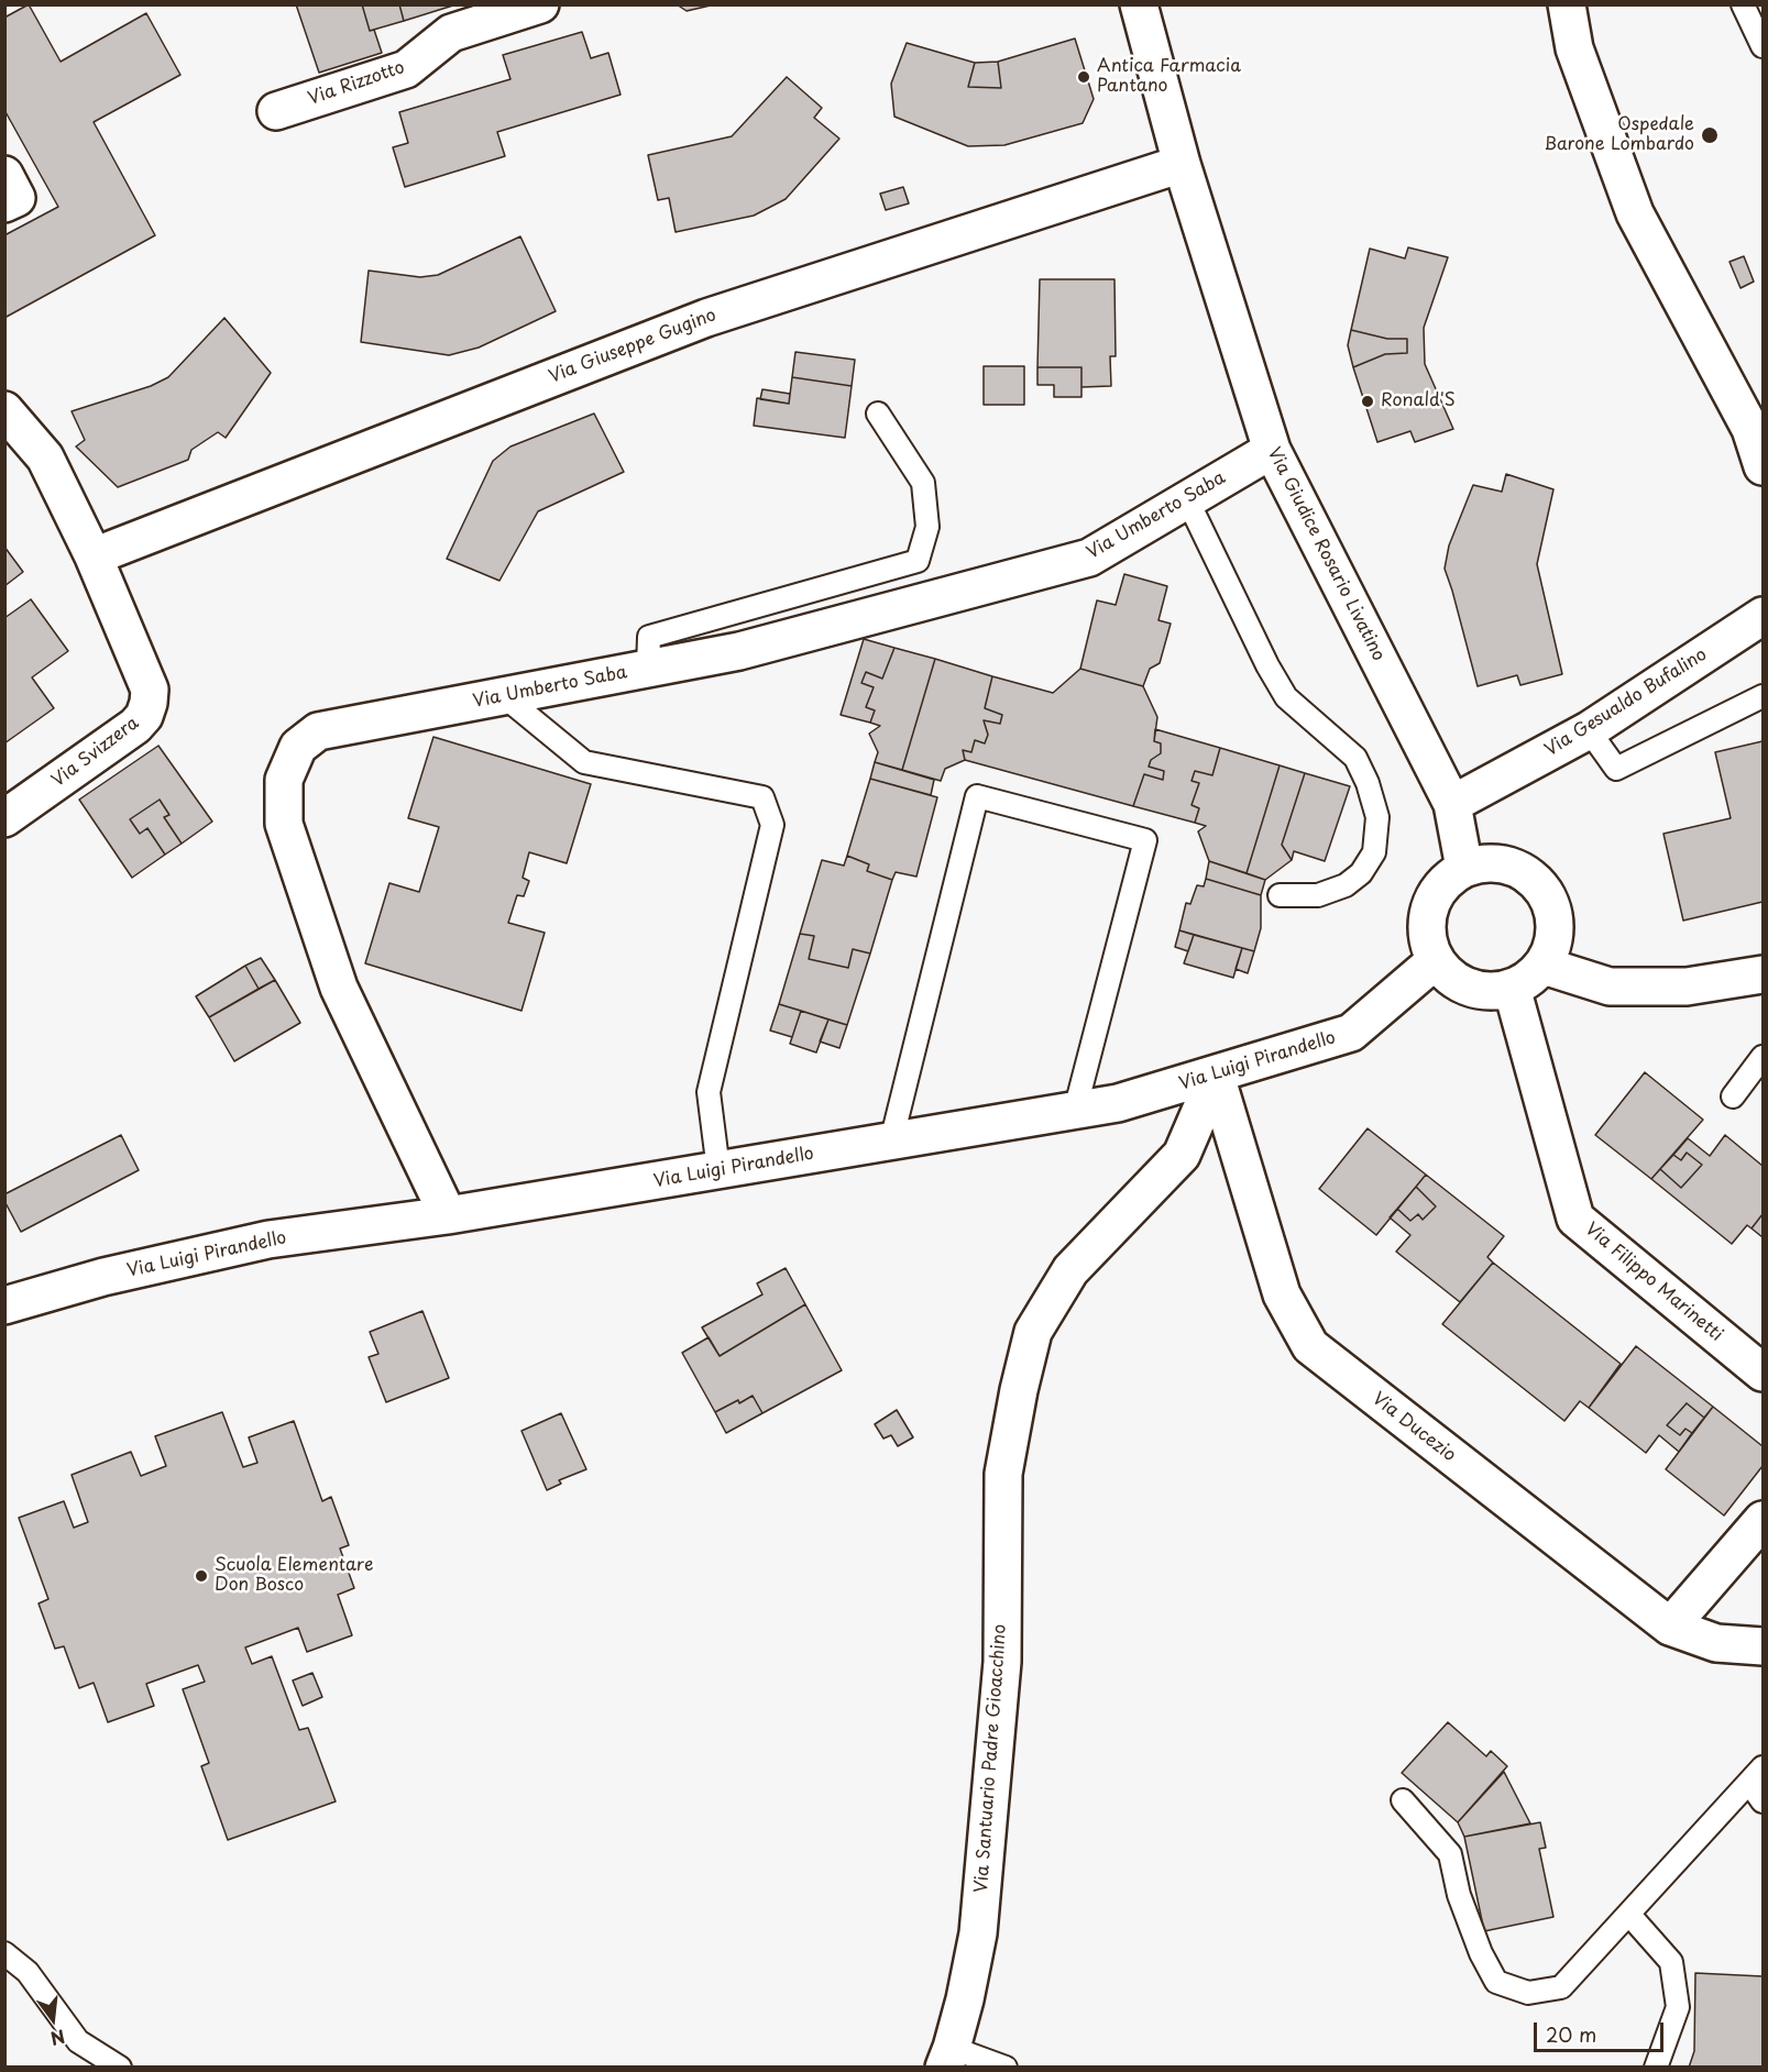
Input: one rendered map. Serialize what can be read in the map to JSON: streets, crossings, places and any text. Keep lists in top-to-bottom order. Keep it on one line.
{"streets":{"street":["Via Rizzotto","Via Giuseppe Gugino","Via Umberto Saba","Via Giudice Rosario Livatino","Via Gesualdo Bufalino","Via Svizzera","Via Luigi Pirandello","Via Filippo Marinetti","Via Ducezio","Via Santuario Padre Gioacchino"]},"crossings":[["Via Giuseppe Gugino","Via Giudice Rosario Livatino"],["Via Giuseppe Gugino","Via Svizzera"],["Via Umberto Saba","Via Giudice Rosario Livatino"],["Via Umberto Saba","Via Luigi Pirandello"],["Via Giudice Rosario Livatino","Via Gesualdo Bufalino"],["Via Giudice Rosario Livatino","Via Luigi Pirandello"],["Via Giudice Rosario Livatino","Via Filippo Marinetti"],["Via Luigi Pirandello","Via Filippo Marinetti"],["Via Luigi Pirandello","Via Ducezio"],["Via Luigi Pirandello","Via Santuario Padre Gioacchino"],["Via Ducezio","Via Santuario Padre Gioacchino"]],"places":["Antica Farmacia Pantano","Ospedale Barone Lombardo","Ronald'S","Scuola Elementare Don Bosco"],"scale_bar":"20 m","north":"bottom"}
